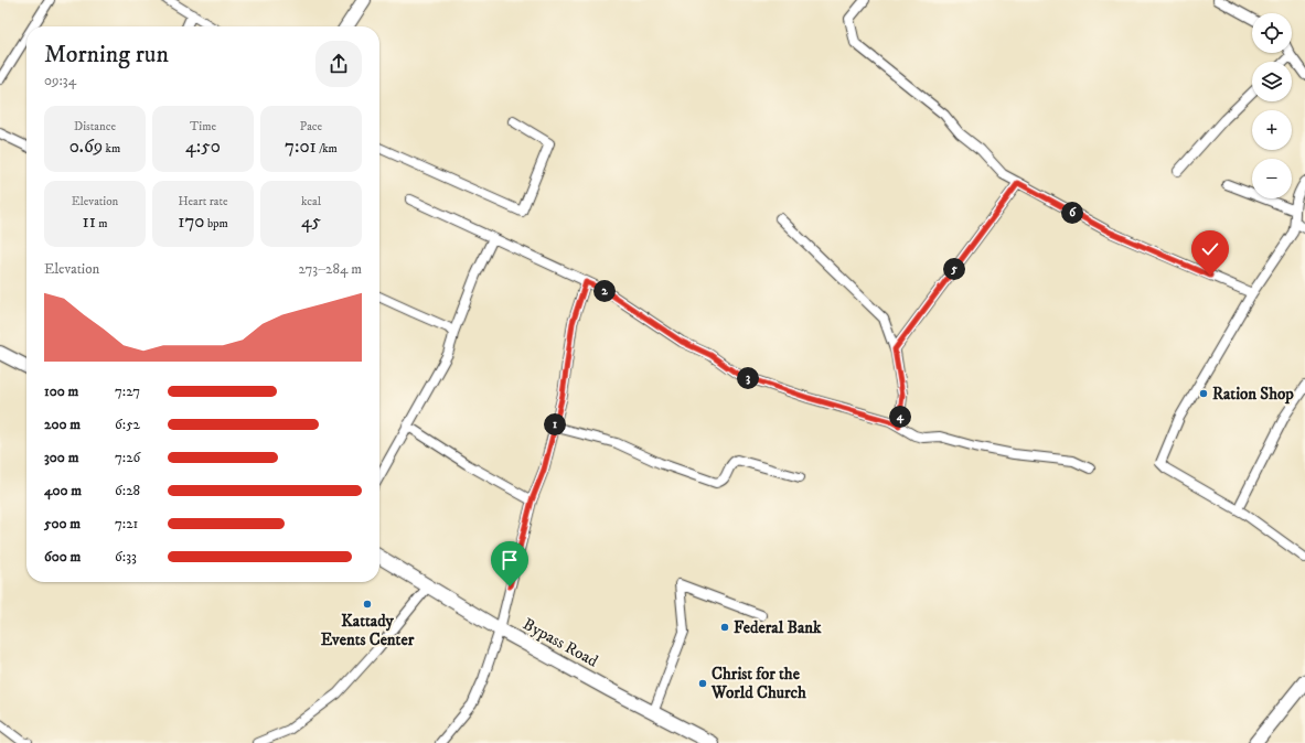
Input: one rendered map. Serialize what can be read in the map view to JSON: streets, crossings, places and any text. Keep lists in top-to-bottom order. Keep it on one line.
{"streets":{"main road":["Bypass Road"]},"places":["Ration Shop","Kattady Events Center","Federal Bank","Christ for the World Church"],"page":{"map_buttons":["+","−"],"heading":["Morning run","09:34"],"stats":[["Distance","0.69 km"],["Time","4:50"],["Pace","7:01 /km"],["Elevation","11 m"],["Heart rate","170 bpm"],["kcal","45"]],"pins":["6","5","2","3","4","1"],"chart":["Elevation","273–284 m"],"list":[{"name":"100 m","note":"7:27"},{"name":"200 m","note":"6:52"},{"name":"300 m","note":"7:26"},{"name":"400 m","note":"6:28"},{"name":"500 m","note":"7:21"},{"name":"600 m","note":"6:33"}]}}
